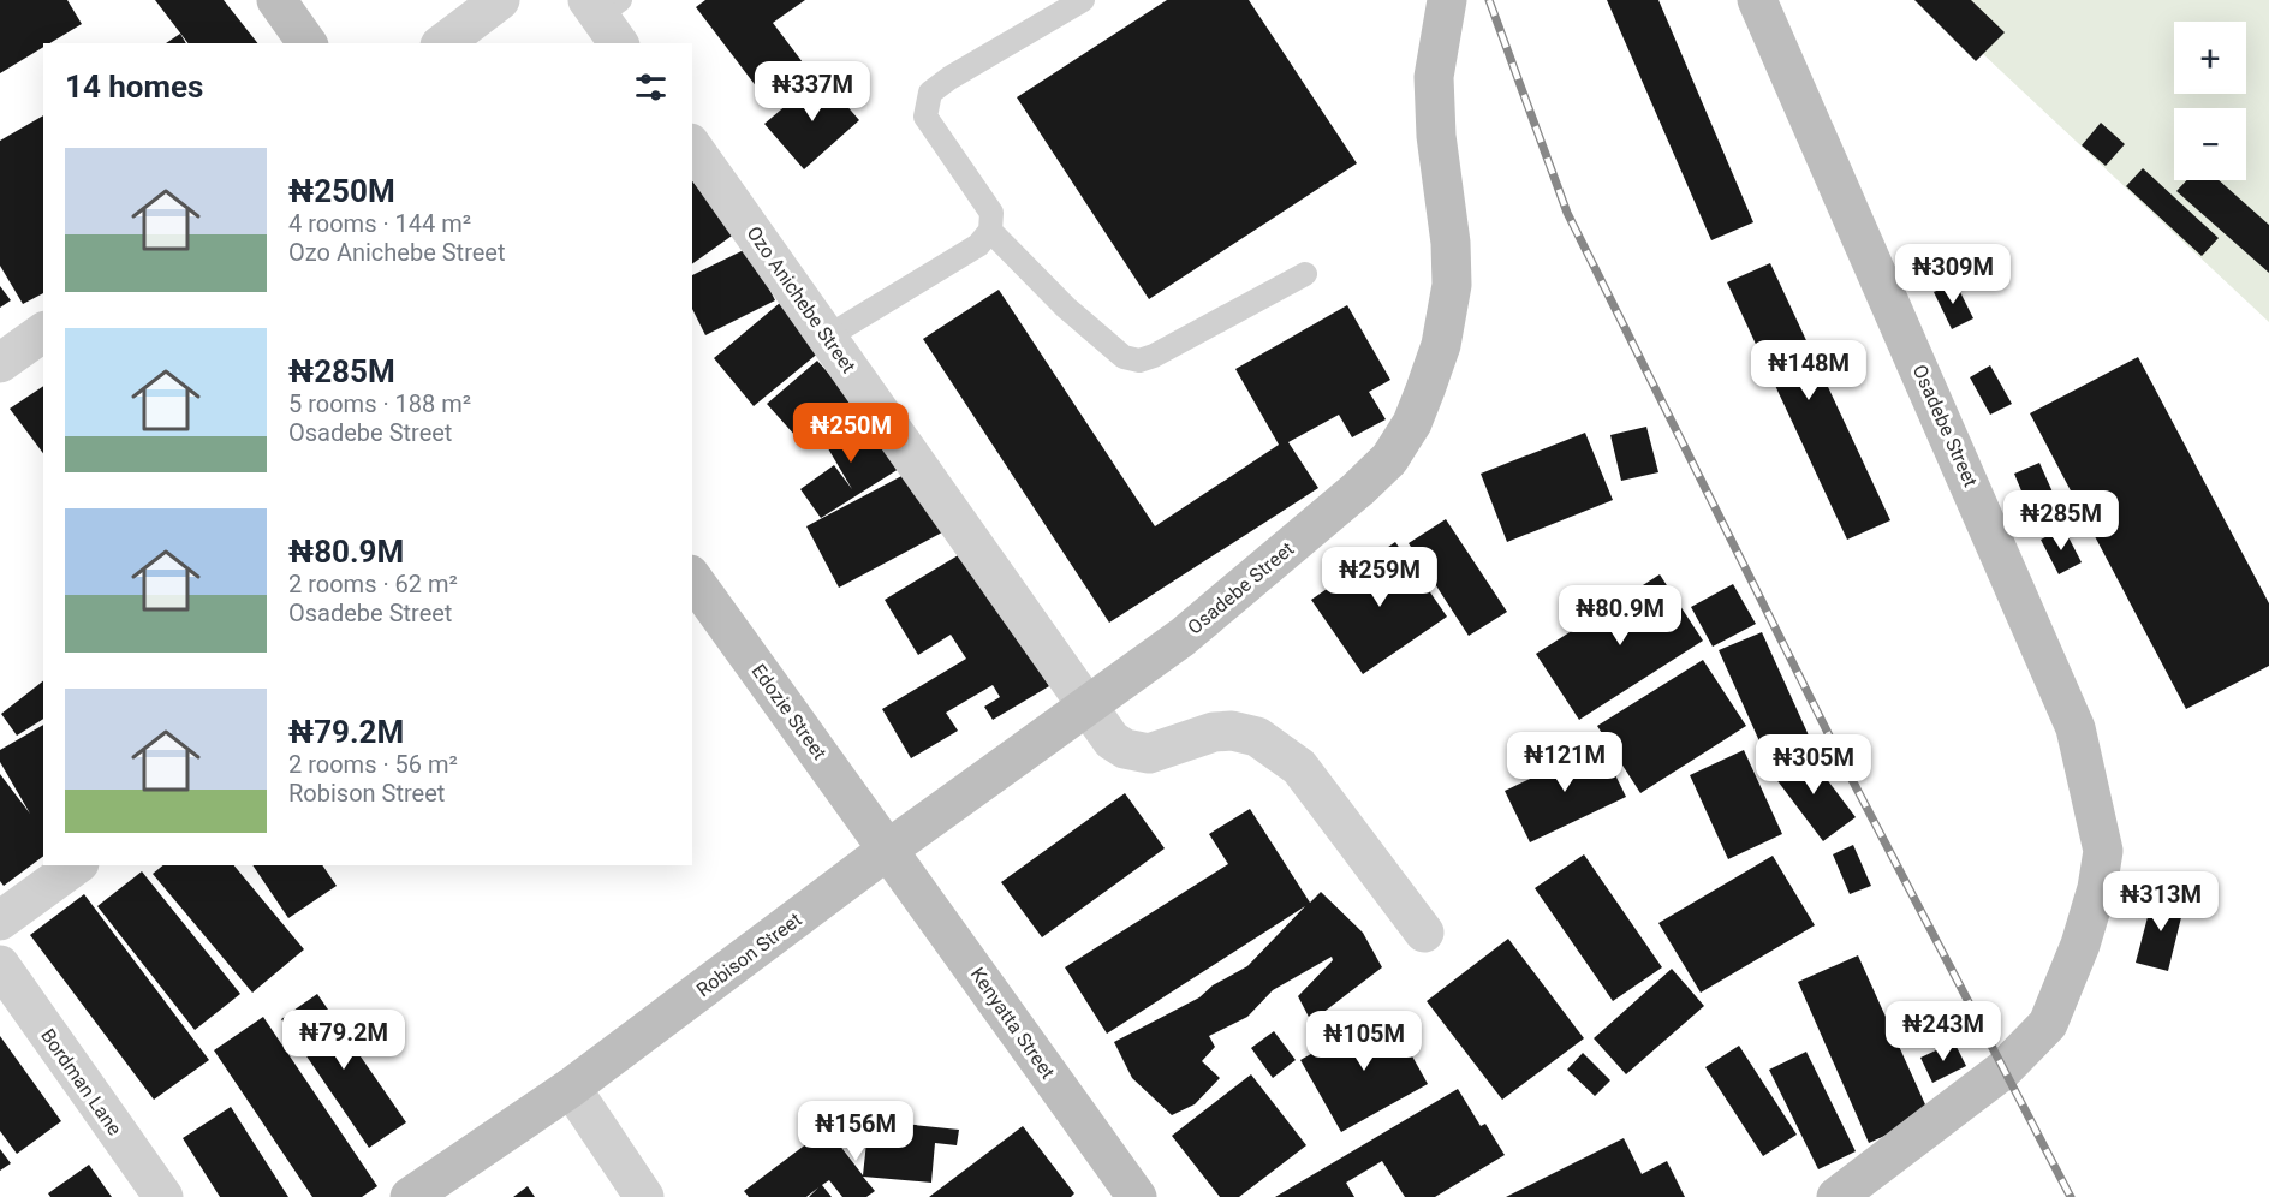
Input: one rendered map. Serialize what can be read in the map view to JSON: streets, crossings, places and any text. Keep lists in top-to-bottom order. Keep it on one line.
{"streets":{"main road":["Osadebe Street","Edozie Street","Robison Street","Kenyatta Street"],"street":["Ozo Anichebe Street","Bordman Lane"]},"crossings":[["Ozo Anichebe Street","Osadebe Street"],["Ozo Anichebe Street","Robison Street"],["Osadebe Street","Robison Street"],["Edozie Street","Robison Street"],["Edozie Street","Kenyatta Street"],["Robison Street","Kenyatta Street"]],"page":{"map_buttons":["+","−"],"heading":"14 homes","price":["₦337M","₦309M","₦148M","₦250M","₦285M","₦259M","₦80.9M","₦121M","₦305M","₦313M","₦243M","₦79.2M","₦105M","₦156M"],"list":[{"name":"₦250M","note":"4 rooms · 144 m² · Ozo Anichebe Street"},{"name":"₦285M","note":"5 rooms · 188 m² · Osadebe Street"},{"name":"₦80.9M","note":"2 rooms · 62 m² · Osadebe Street"},{"name":"₦79.2M","note":"2 rooms · 56 m² · Robison Street"}]}}
